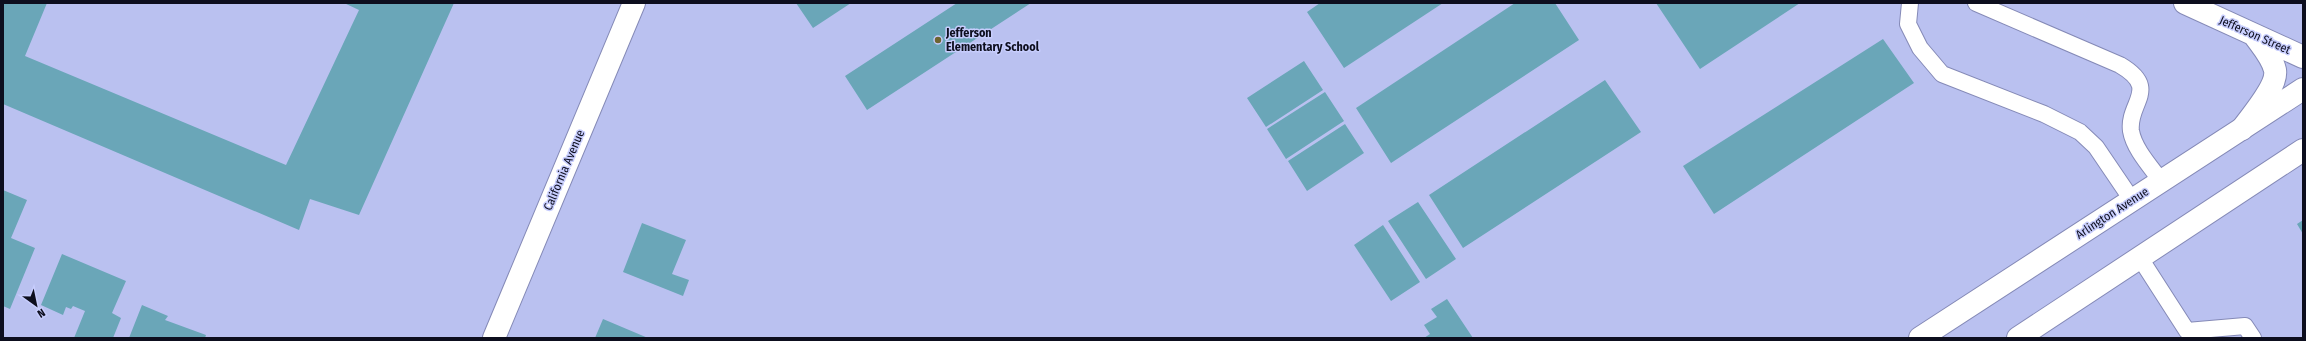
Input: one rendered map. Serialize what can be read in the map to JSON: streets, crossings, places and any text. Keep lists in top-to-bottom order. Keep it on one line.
{"streets":{"main road":["Jefferson Street","California Avenue","Arlington Avenue"]},"places":["Jefferson Elementary School"],"north":"bottom right"}
